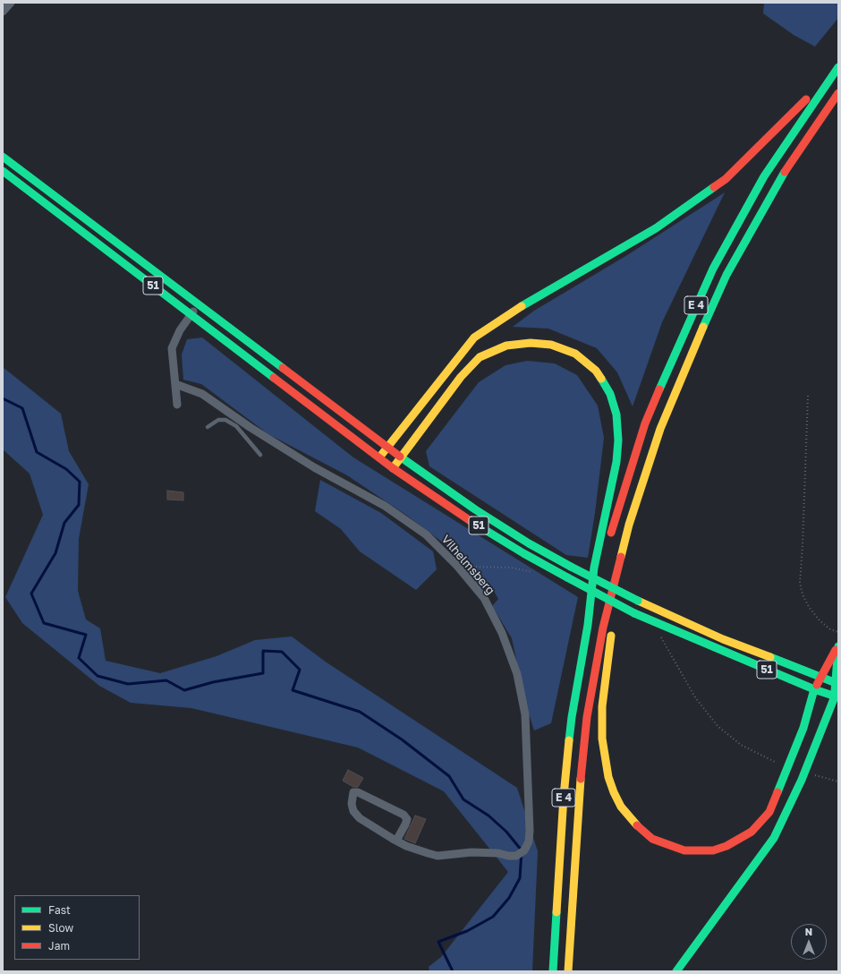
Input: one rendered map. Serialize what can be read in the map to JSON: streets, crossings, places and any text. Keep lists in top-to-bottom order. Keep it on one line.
{"streets":{"main road":["51","E 4"],"street":["Vilhelmsberg"]},"legend":["Fast","Slow","Jam"],"north":"top"}
